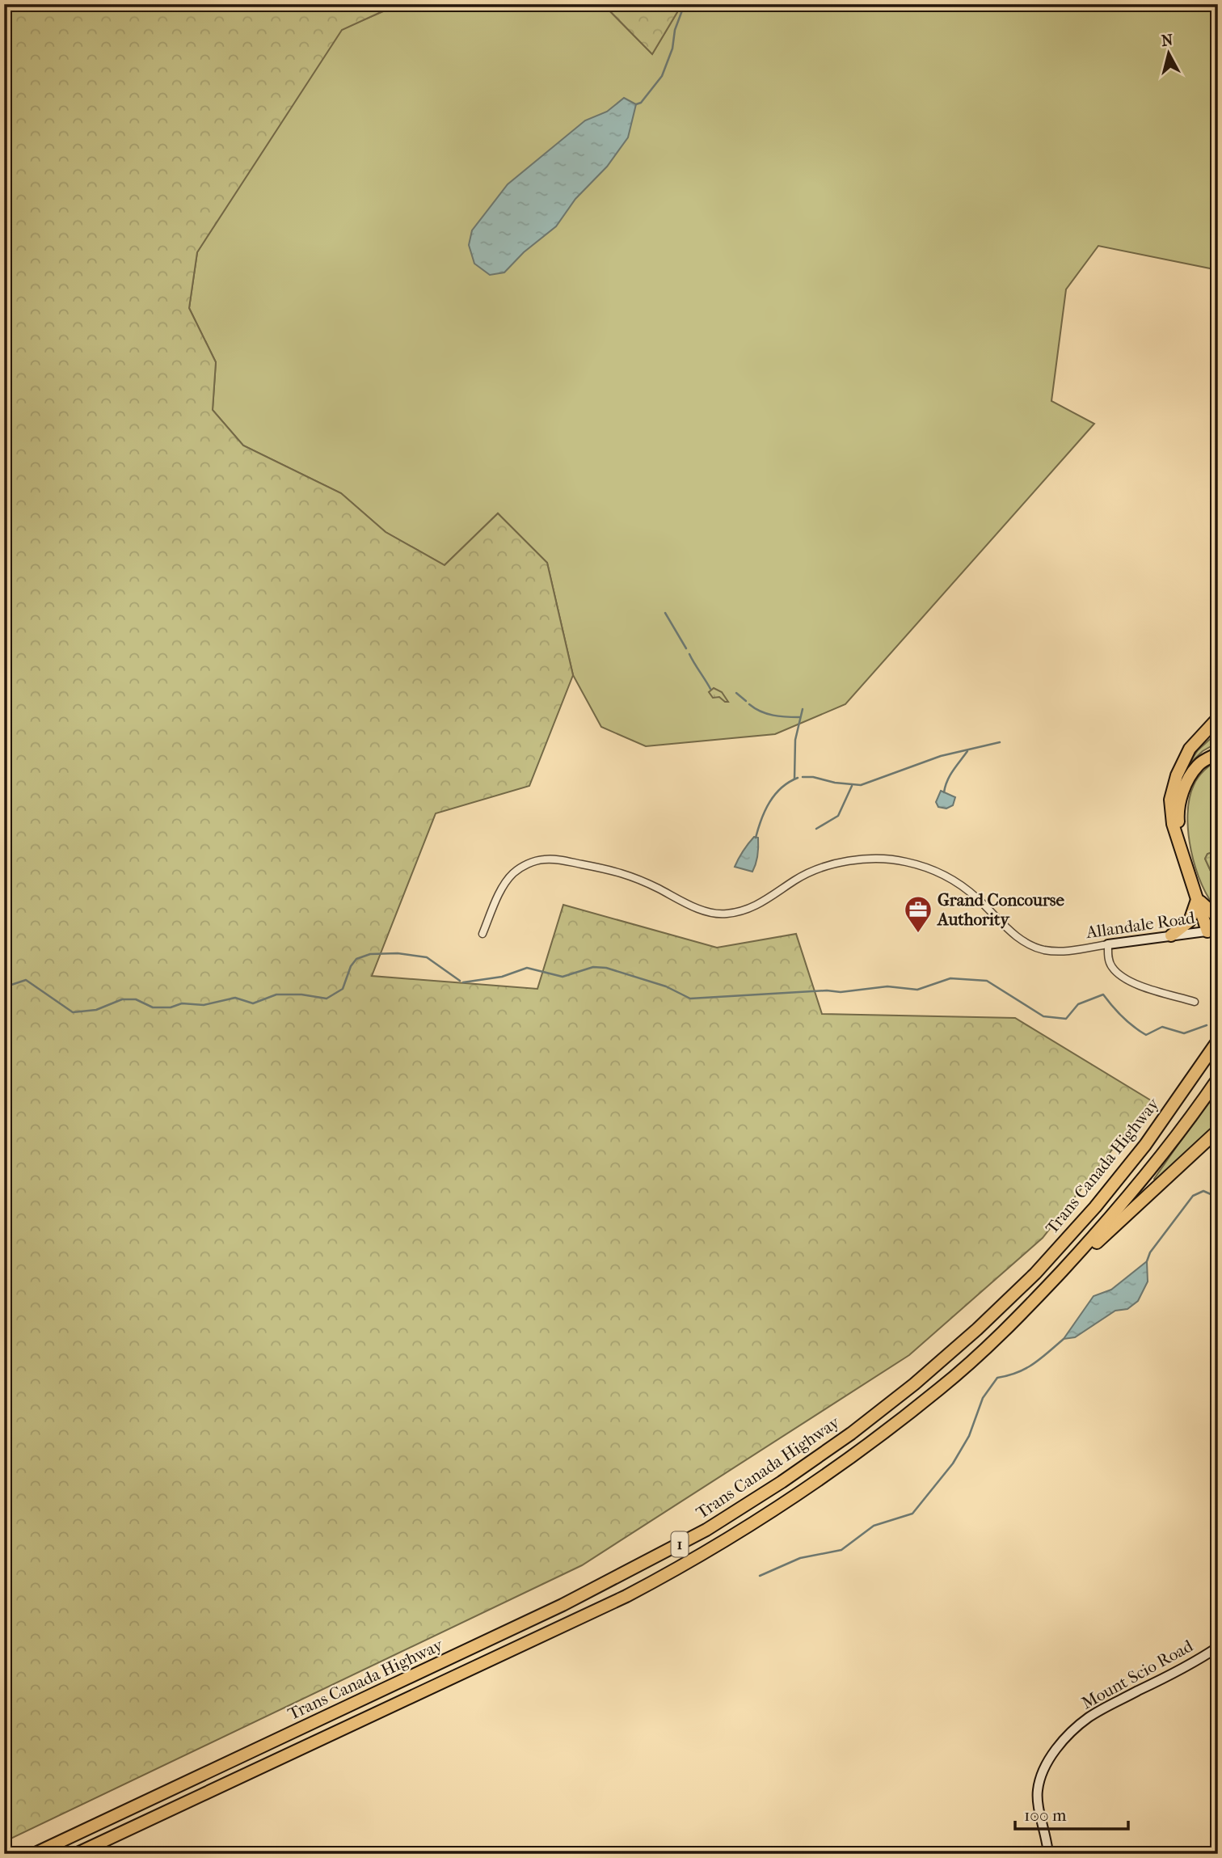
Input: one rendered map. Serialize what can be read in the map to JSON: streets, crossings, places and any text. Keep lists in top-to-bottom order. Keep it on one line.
{"streets":{"highway":["Trans Canada Highway","1"],"street":["Allandale Road","Mount Scio Road"]},"places":{"office":["Grand Concourse Authority"]},"scale_bar":"100 m","north":"top"}
